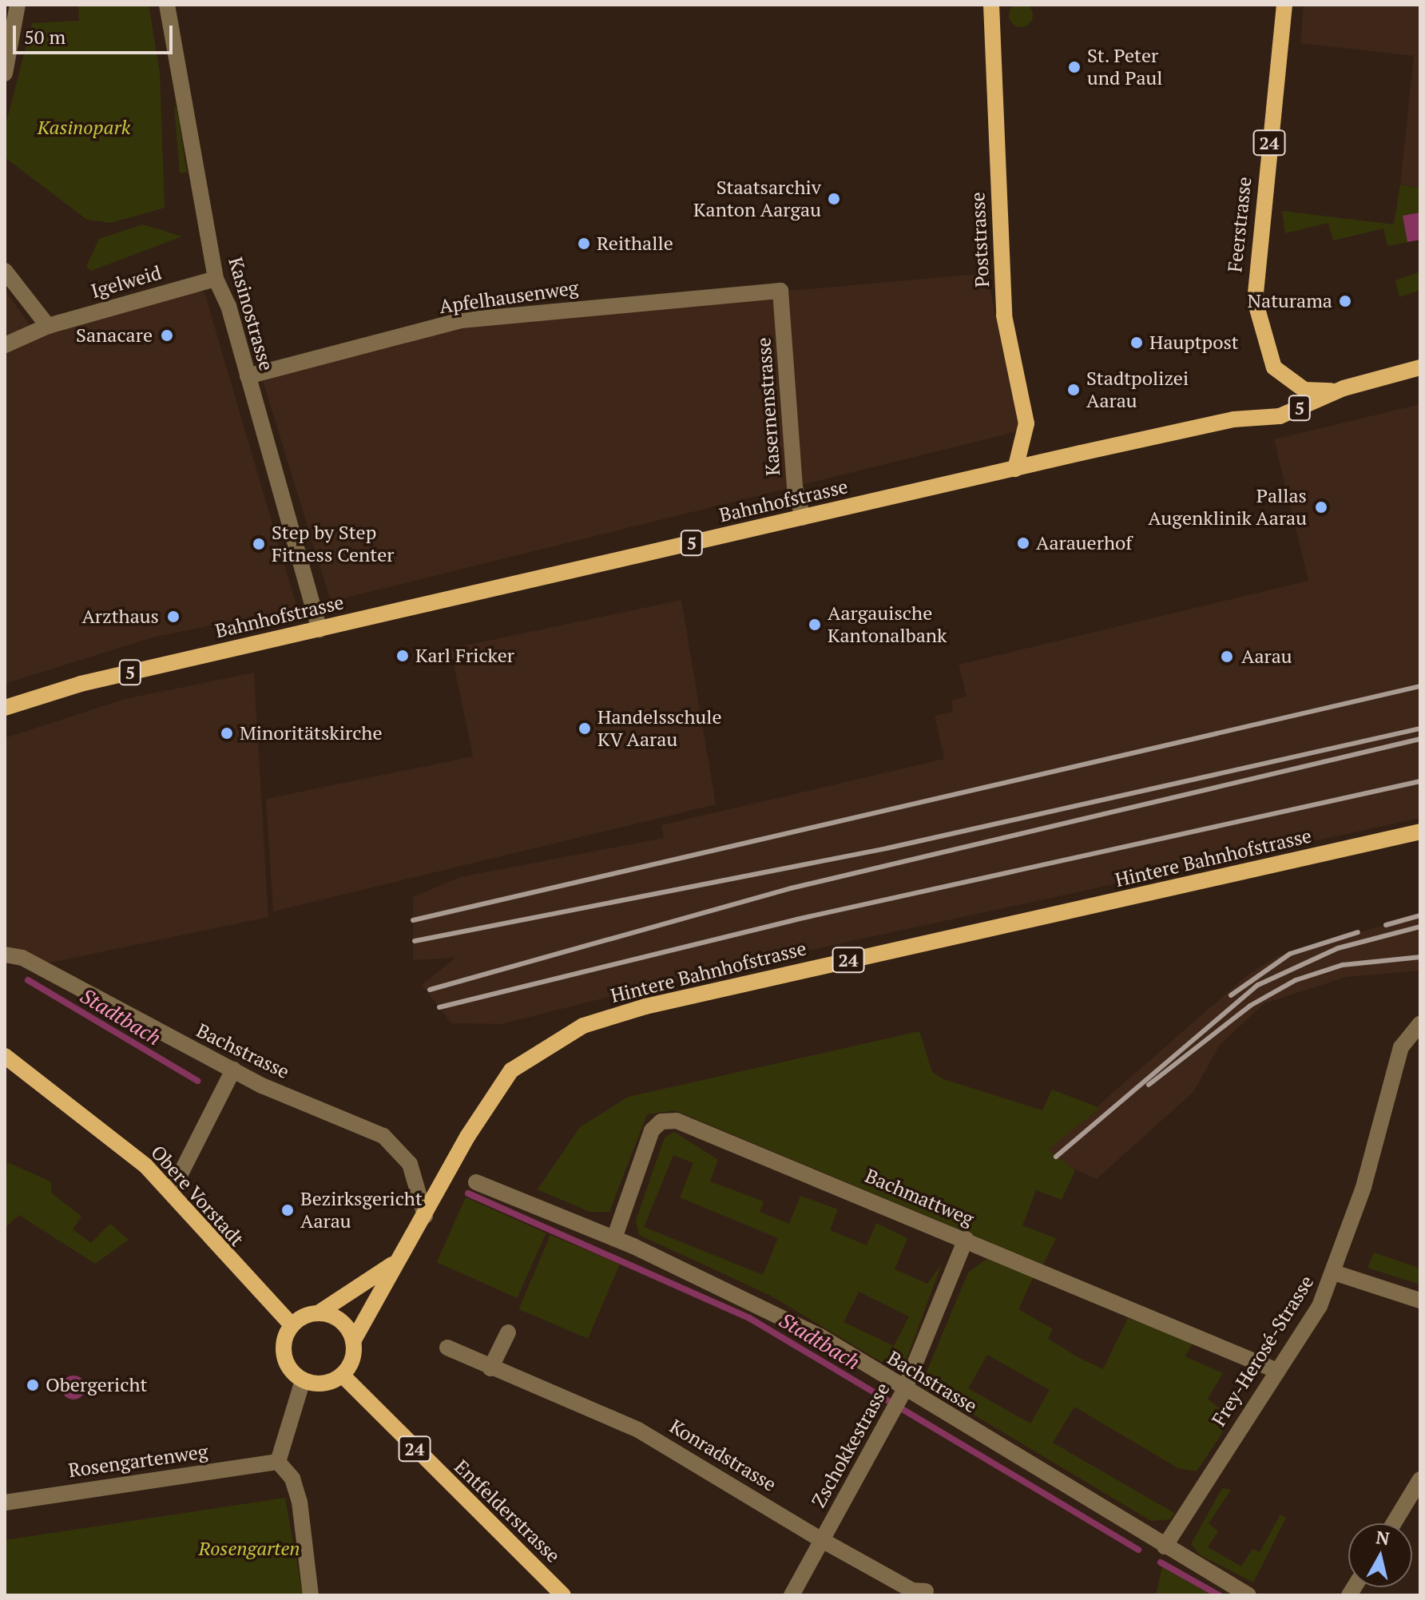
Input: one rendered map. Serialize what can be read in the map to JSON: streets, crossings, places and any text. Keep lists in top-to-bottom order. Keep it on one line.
{"streets":{"main road":["24","Feerstrasse","Poststrasse","5","Bahnhofstrasse","Hintere Bahnhofstrasse","Obere Vorstadt","Entfelderstrasse"],"street":["Igelweid","Apfelhausenweg","Kasinostrasse","Kasernenstrasse","Bachstrasse","Bachmattweg","Frey-Herosé-Strasse","Zschokkestrasse","Konradstrasse","Rosengartenweg"]},"crossings":[["Feerstrasse","Bahnhofstrasse"],["Poststrasse","Bahnhofstrasse"],["Igelweid","Kasinostrasse"],["Apfelhausenweg","Kasinostrasse"],["Apfelhausenweg","Kasernenstrasse"],["Kasinostrasse","Bahnhofstrasse"],["Kasernenstrasse","Bahnhofstrasse"],["Hintere Bahnhofstrasse","Bachstrasse"],["Hintere Bahnhofstrasse","Obere Vorstadt"],["Hintere Bahnhofstrasse","Entfelderstrasse"],["Bachstrasse","Bachmattweg"],["Bachstrasse","Frey-Herosé-Strasse"],["Bachstrasse","Zschokkestrasse"],["Obere Vorstadt","Entfelderstrasse"],["Bachmattweg","Frey-Herosé-Strasse"],["Bachmattweg","Zschokkestrasse"],["Zschokkestrasse","Konradstrasse"]],"water":["Stadtbach"],"parks":["Kasinopark","Rosengarten"],"places":["St. Peter und Paul","Staatsarchiv Kanton Aargau","Reithalle","Naturama","Sanacare","Hauptpost","Stadtpolizei Aarau","Pallas Augenklinik Aarau","Aarauerhof","Step by Step Fitness Center","Arzthaus","Aargauische Kantonalbank","Karl Fricker","Aarau","Handelsschule KV Aarau","Minoritätskirche","Bezirksgericht Aarau","Obergericht"],"scale_bar":"50 m","north":"top"}
